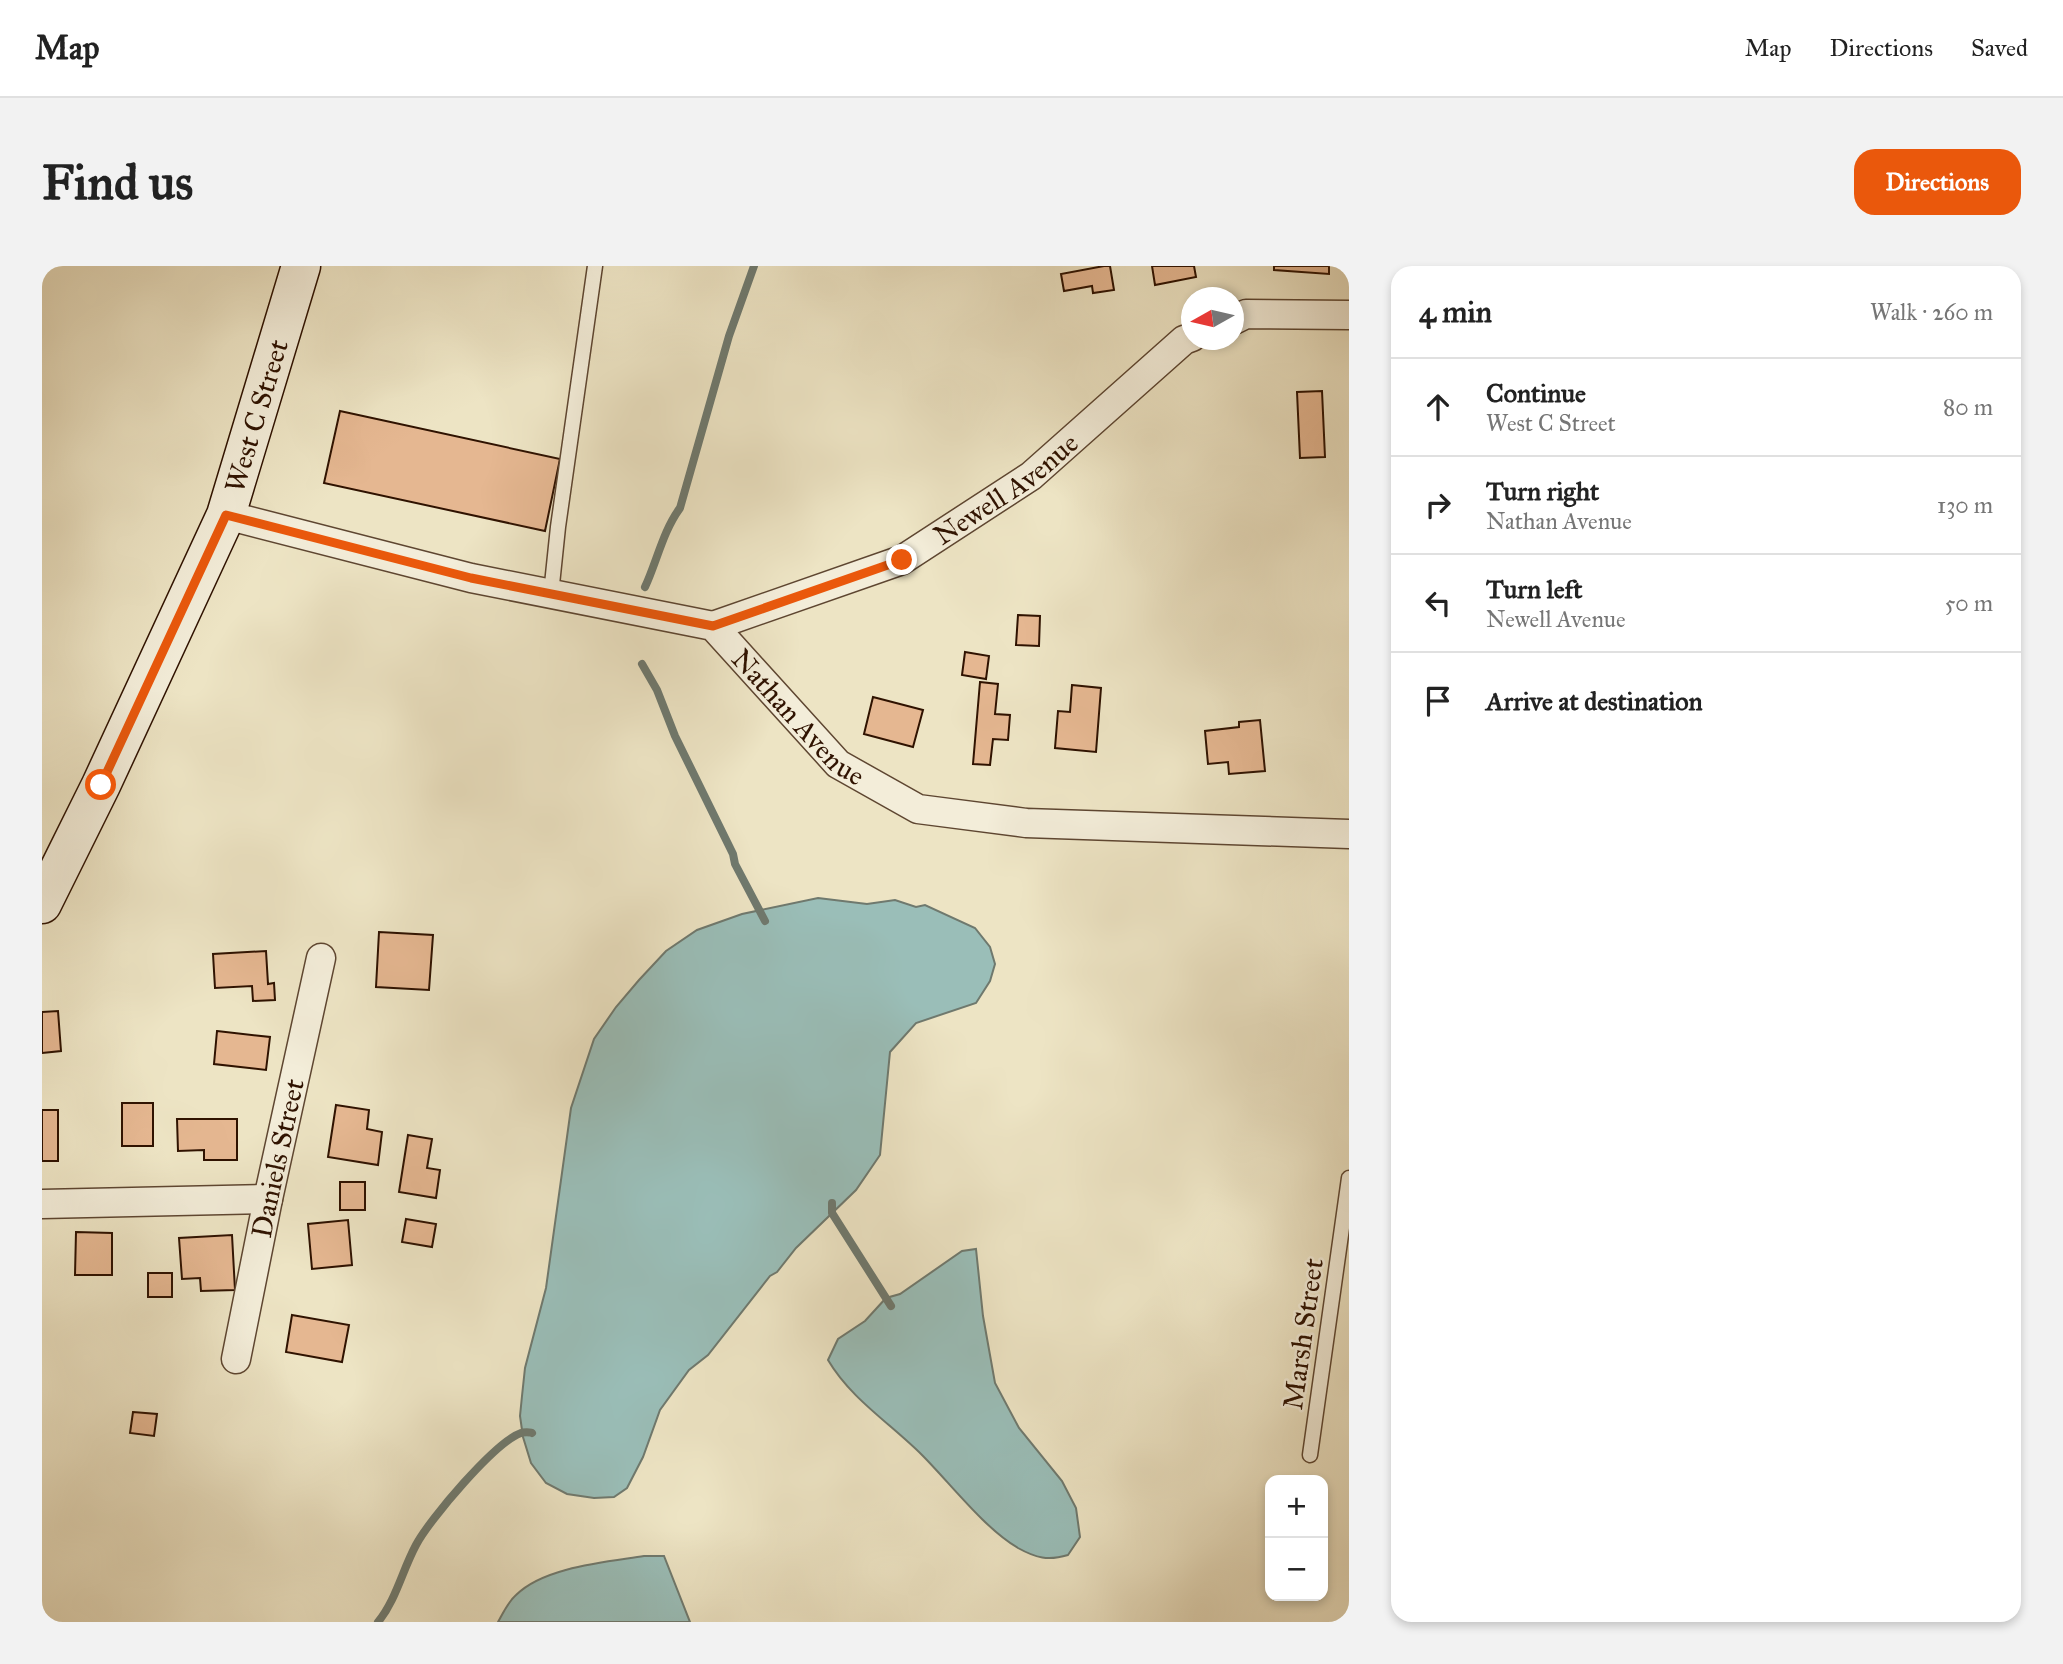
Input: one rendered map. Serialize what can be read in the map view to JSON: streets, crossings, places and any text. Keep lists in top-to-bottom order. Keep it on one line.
{"streets":{"main road":["West C Street"],"street":["Newell Avenue","Nathan Avenue","Daniels Street"],"lane":["Marsh Street"]},"crossings":[["West C Street","Nathan Avenue"],["Newell Avenue","Nathan Avenue"]],"north":"left","page":{"header":"Map","nav":["Map","Directions","Saved"],"buttons":"Directions","title":"Find us","heading":["4 min","Walk · 260 m"],"list":[["Continue","West C Street","80 m"],["Turn right","Nathan Avenue","130 m"],["Turn left","Newell Avenue","50 m"],"Arrive at destination"],"map_buttons":["+","−"]}}
